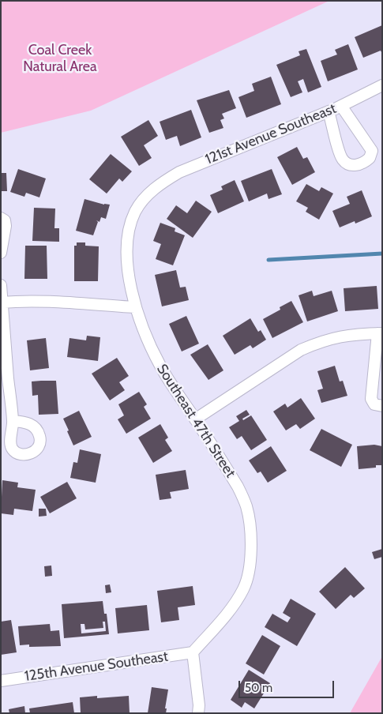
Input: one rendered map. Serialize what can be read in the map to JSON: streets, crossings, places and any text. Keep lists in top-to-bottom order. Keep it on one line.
{"streets":{"street":["121st Avenue Southeast","Southeast 47th Street","125th Avenue Southeast"]},"crossings":[["121st Avenue Southeast","Southeast 47th Street"],["Southeast 47th Street","125th Avenue Southeast"]],"parks":["Coal Creek Natural Area"],"scale_bar":"50 m"}
